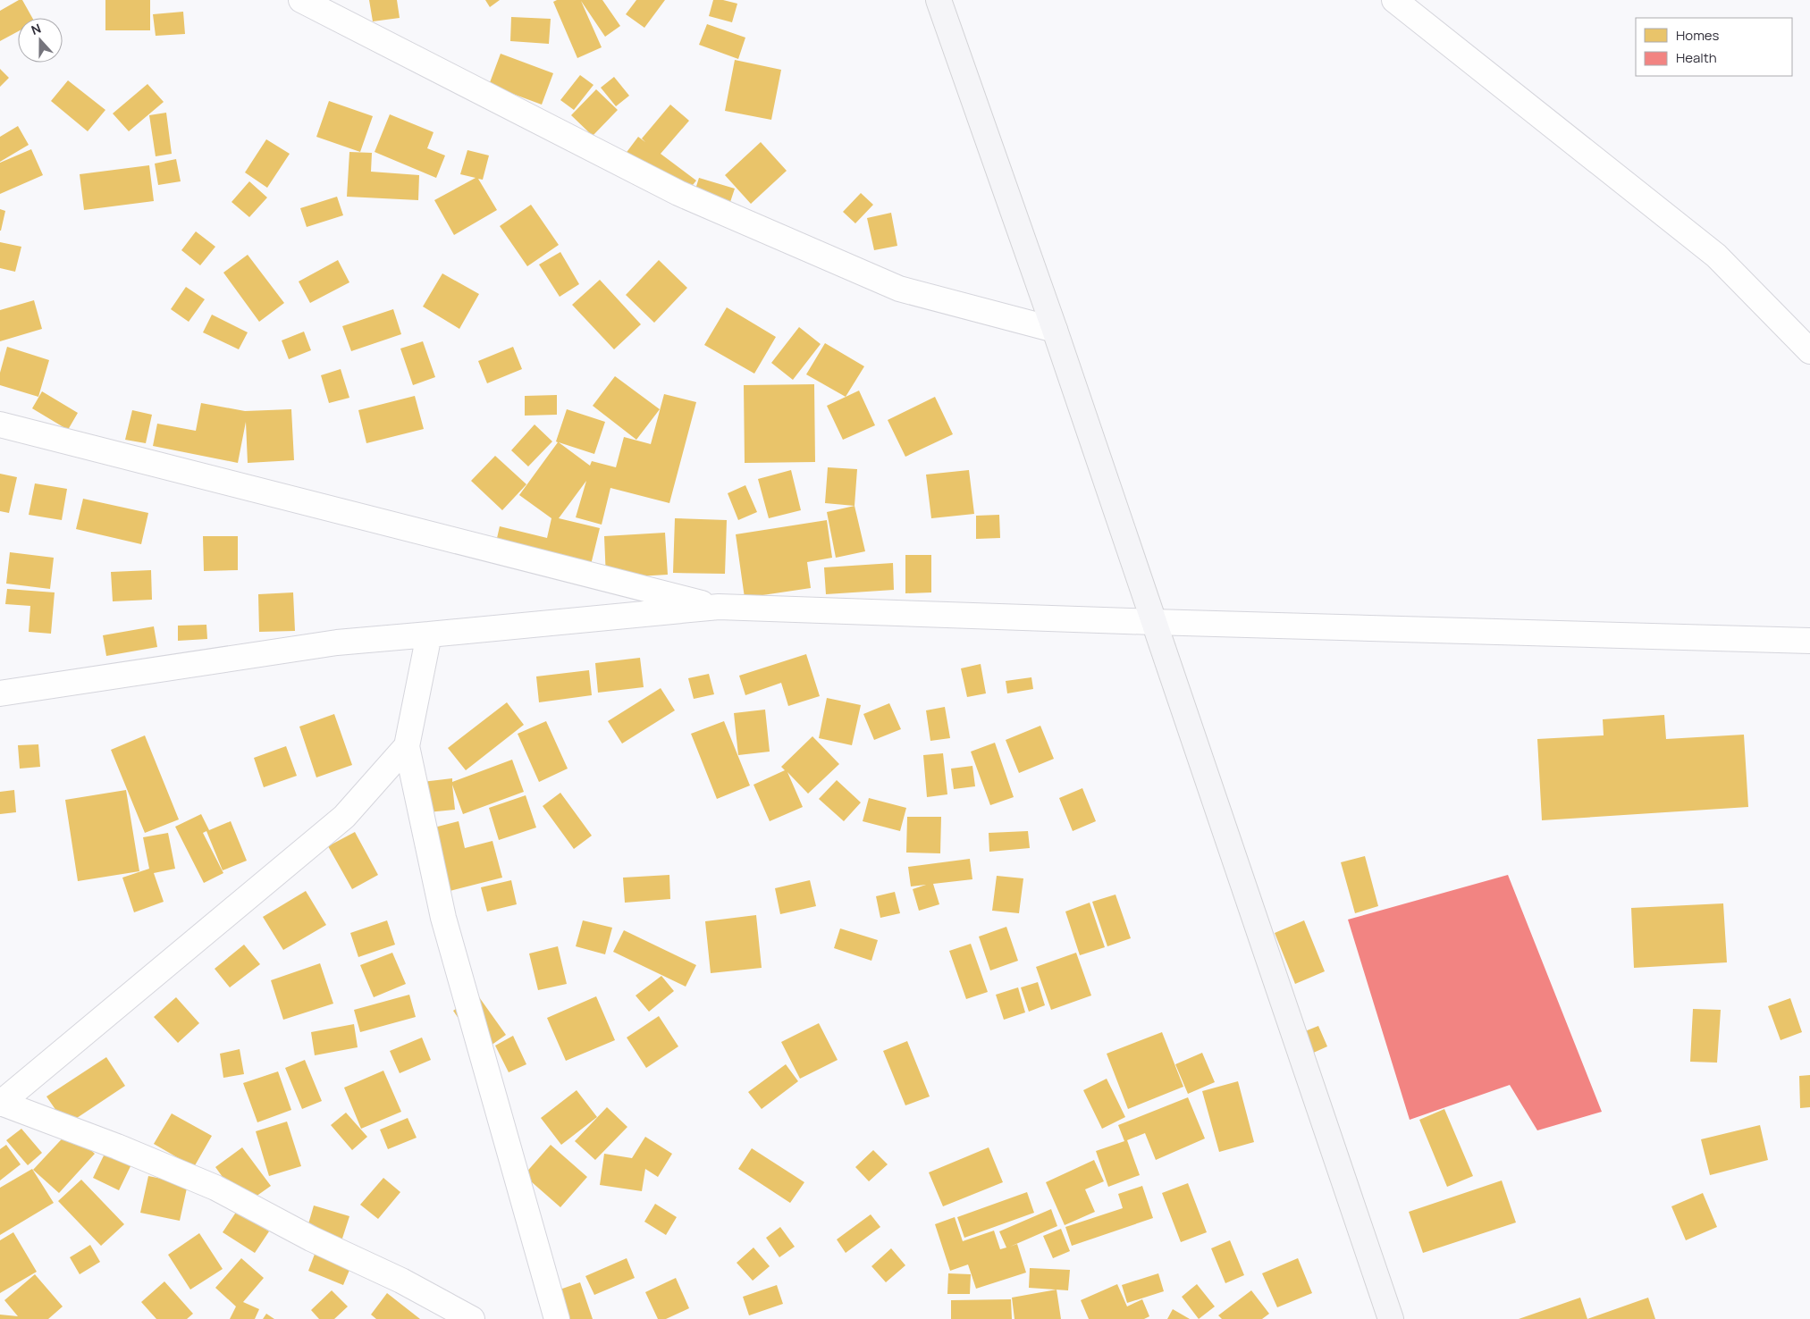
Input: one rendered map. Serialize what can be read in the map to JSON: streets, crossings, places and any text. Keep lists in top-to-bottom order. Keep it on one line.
{"legend":["Homes","Health"],"north":"top"}
